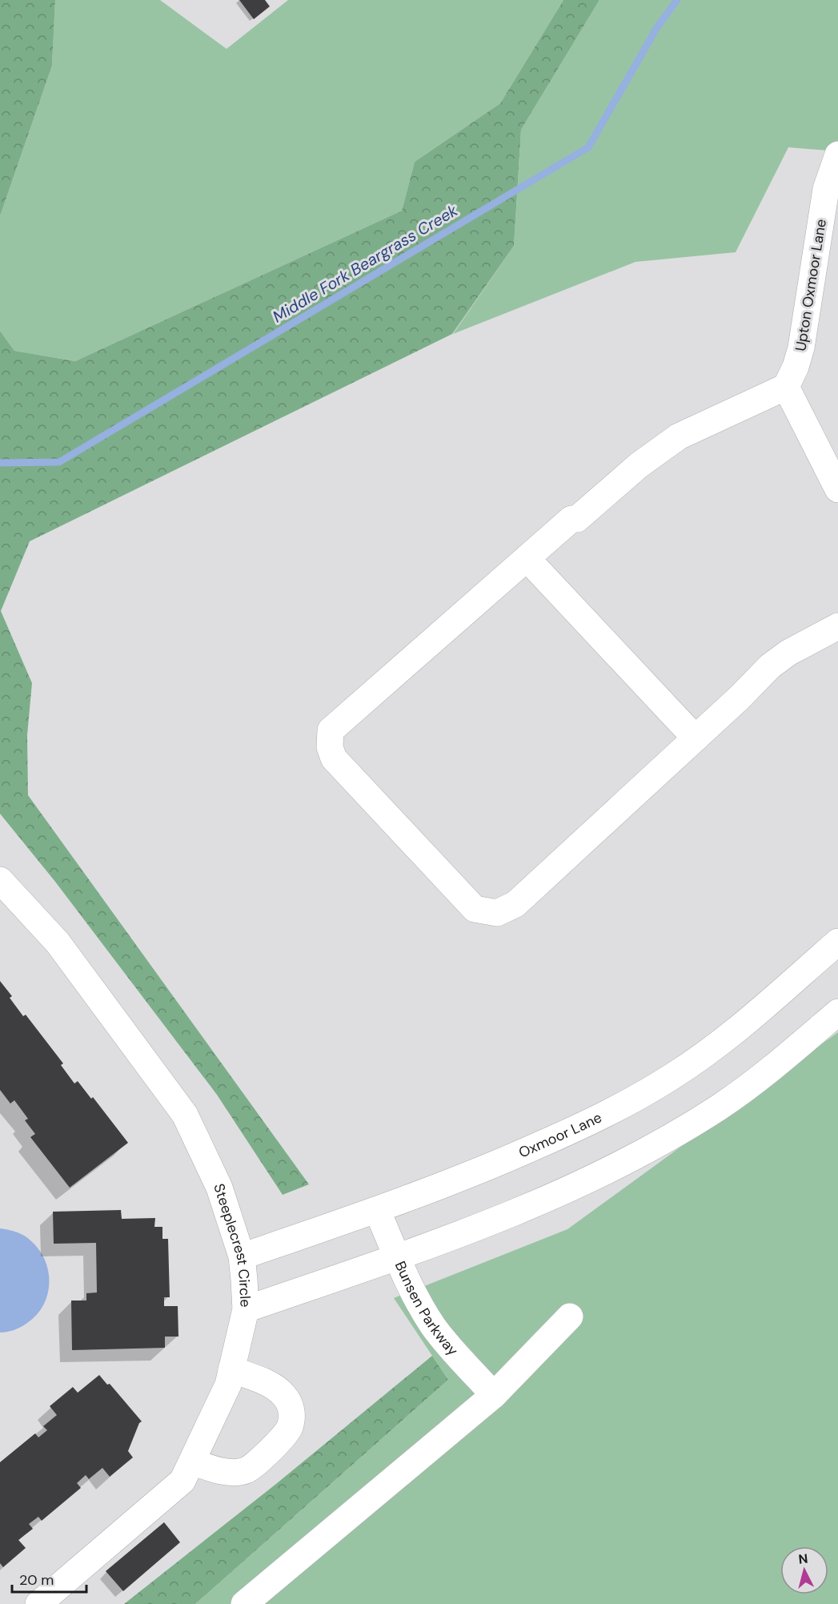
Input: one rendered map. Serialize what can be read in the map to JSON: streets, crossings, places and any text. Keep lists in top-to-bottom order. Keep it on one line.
{"streets":{"street":["Upton Oxmoor Lane","Oxmoor Lane","Steeplecrest Circle","Bunsen Parkway"]},"crossings":[["Oxmoor Lane","Steeplecrest Circle"],["Oxmoor Lane","Bunsen Parkway"]],"water":["Middle Fork Beargrass Creek"],"scale_bar":"20 m","north":"top"}
